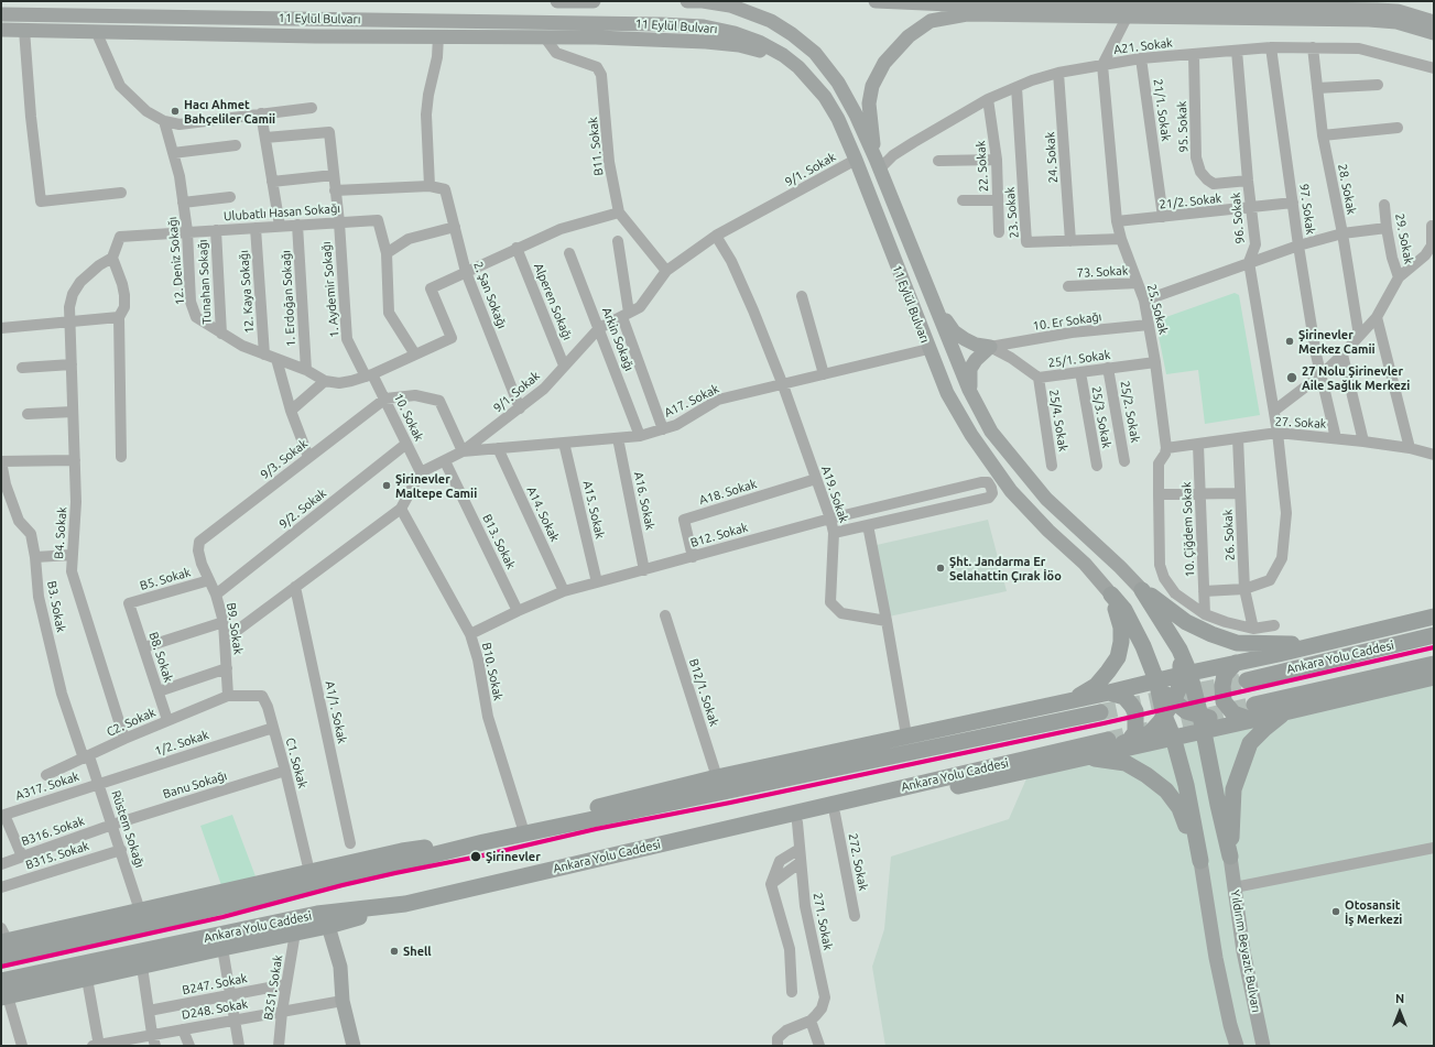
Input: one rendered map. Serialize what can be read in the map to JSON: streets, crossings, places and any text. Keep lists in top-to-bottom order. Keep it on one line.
{"streets":{"highway":["Ankara Yolu Caddesi"],"main road":["11 Eylül Bulvarı","Yıldırım Beyazıt Bulvarı"],"street":["A21. Sokak","21/1. Sokak","95. Sokak","B11. Sokak","24. Sokak","22. Sokak","9/1. Sokak","28. Sokak","21/2. Sokak","97. Sokak","Ulubatlı Hasan Sokağı","23. Sokak","96. Sokak","29. Sokak","12. Deniz Sokağı","73. Sokak","Tunahan Sokağı","1. Aydemir Sokağı","12. Kaya Sokağı","2. Şan Sokağı","1. Erdoğan Sokağı","Alperen Sokağı","25. Sokak","10. Er Sokağı","Arkin Sokağı","25/1. Sokak","A17. Sokak","25/2. Sokak","10. Sokak","25/3. Sokak","25/4. Sokak","27. Sokak","9/3. Sokak","A18. Sokak","A19. Sokak","A16. Sokak","9/2. Sokak","A15. Sokak","A14. Sokak","10. Çiğdem Sokak","B4. Sokak","B12. Sokak","26. Sokak","B13. Sokak","B5. Sokak","B3. Sokak","B9. Sokak","B8. Sokak","B10. Sokak","B12/1. Sokak","A1/1. Sokak","C2. Sokak","1/2. Sokak","C1. Sokak","Banu Sokağı","A317. Sokak","Rüstem Sokağı","B316. Sokak","B315. Sokak","272. Sokak","271. Sokak","B247. Sokak","B251. Sokak","D248. Sokak"]},"crossings":[["11 Eylül Bulvarı","A21. Sokak"],["11 Eylül Bulvarı","9/1. Sokak"],["11 Eylül Bulvarı","A17. Sokak"],["A21. Sokak","21/1. Sokak"],["A21. Sokak","95. Sokak"],["A21. Sokak","24. Sokak"],["A21. Sokak","22. Sokak"],["A21. Sokak","28. Sokak"],["A21. Sokak","97. Sokak"],["A21. Sokak","23. Sokak"],["A21. Sokak","96. Sokak"],["A21. Sokak","25. Sokak"],["21/1. Sokak","21/2. Sokak"],["95. Sokak","96. Sokak"],["B11. Sokak","9/1. Sokak"],["24. Sokak","23. Sokak"],["9/1. Sokak","2. Şan Sokağı"],["9/1. Sokak","Alperen Sokağı"],["9/1. Sokak","Arkin Sokağı"],["9/1. Sokak","A17. Sokak"],["9/1. Sokak","10. Sokak"],["9/1. Sokak","A19. Sokak"],["9/1. Sokak","B13. Sokak"],["21/2. Sokak","97. Sokak"],["21/2. Sokak","96. Sokak"],["21/2. Sokak","25. Sokak"],["97. Sokak","27. Sokak"],["Ulubatlı Hasan Sokağı","12. Deniz Sokağı"],["Ulubatlı Hasan Sokağı","Tunahan Sokağı"],["Ulubatlı Hasan Sokağı","1. Aydemir Sokağı"],["Ulubatlı Hasan Sokağı","12. Kaya Sokağı"],["Ulubatlı Hasan Sokağı","1. Erdoğan Sokağı"],["Ulubatlı Hasan Sokağı","B4. Sokak"],["23. Sokak","25. Sokak"],["96. Sokak","27. Sokak"],["96. Sokak","10. Çiğdem Sokak"],["96. Sokak","26. Sokak"],["12. Deniz Sokağı","Tunahan Sokağı"],["12. Deniz Sokağı","1. Aydemir Sokağı"],["12. Deniz Sokağı","12. Kaya Sokağı"],["12. Deniz Sokağı","2. Şan Sokağı"],["12. Deniz Sokağı","1. Erdoğan Sokağı"],["12. Deniz Sokağı","10. Sokak"],["73. Sokak","25. Sokak"],["1. Aydemir Sokağı","10. Sokak"],["25. Sokak","10. Er Sokağı"],["25. Sokak","25/1. Sokak"],["25. Sokak","27. Sokak"],["25. Sokak","10. Çiğdem Sokak"],["25. Sokak","26. Sokak"],["10. Er Sokağı","25/1. Sokak"],["Arkin Sokağı","A17. Sokak"],["25/1. Sokak","25/2. Sokak"],["25/1. Sokak","25/3. Sokak"],["25/1. Sokak","25/4. Sokak"],["A17. Sokak","A19. Sokak"],["A17. Sokak","A16. Sokak"],["A17. Sokak","A15. Sokak"],["A17. Sokak","A14. Sokak"],["10. Sokak","9/3. Sokak"],["10. Sokak","9/2. Sokak"],["27. Sokak","10. Çiğdem Sokak"],["27. Sokak","26. Sokak"],["9/3. Sokak","B9. Sokak"],["A18. Sokak","A19. Sokak"],["A18. Sokak","B12. Sokak"],["A19. Sokak","B12. Sokak"],["A16. Sokak","B12. Sokak"],["9/2. Sokak","B9. Sokak"],["A15. Sokak","B12. Sokak"],["A14. Sokak","B12. Sokak"],["B4. Sokak","C2. Sokak"],["B12. Sokak","B13. Sokak"],["B12. Sokak","B10. Sokak"],["B5. Sokak","B9. Sokak"],["B5. Sokak","B8. Sokak"],["B3. Sokak","C2. Sokak"],["B3. Sokak","Rüstem Sokağı"],["B9. Sokak","C2. Sokak"],["B9. Sokak","C1. Sokak"],["B8. Sokak","C2. Sokak"],["C2. Sokak","C1. Sokak"],["C2. Sokak","Rüstem Sokağı"],["1/2. Sokak","C1. Sokak"],["1/2. Sokak","A317. Sokak"],["1/2. Sokak","Rüstem Sokağı"],["C1. Sokak","Banu Sokağı"],["Banu Sokağı","Rüstem Sokağı"],["Banu Sokağı","B316. Sokak"],["A317. Sokak","Rüstem Sokağı"],["A317. Sokak","B316. Sokak"],["Rüstem Sokağı","B316. Sokak"],["Rüstem Sokağı","B315. Sokak"],["B247. Sokak","B251. Sokak"],["B251. Sokak","D248. Sokak"]],"places":["Hacı Ahmet Bahçeliler Camii","Şirinevler Merkez Camii","27 Nolu Şirinevler Aile Sağlık Merkezi","Şirinevler Maltepe Camii","Şht. Jandarma Er Selahattin Çırak İöo","Şirinevler","Otosansit İş Merkezi","Shell"],"north":"top"}
